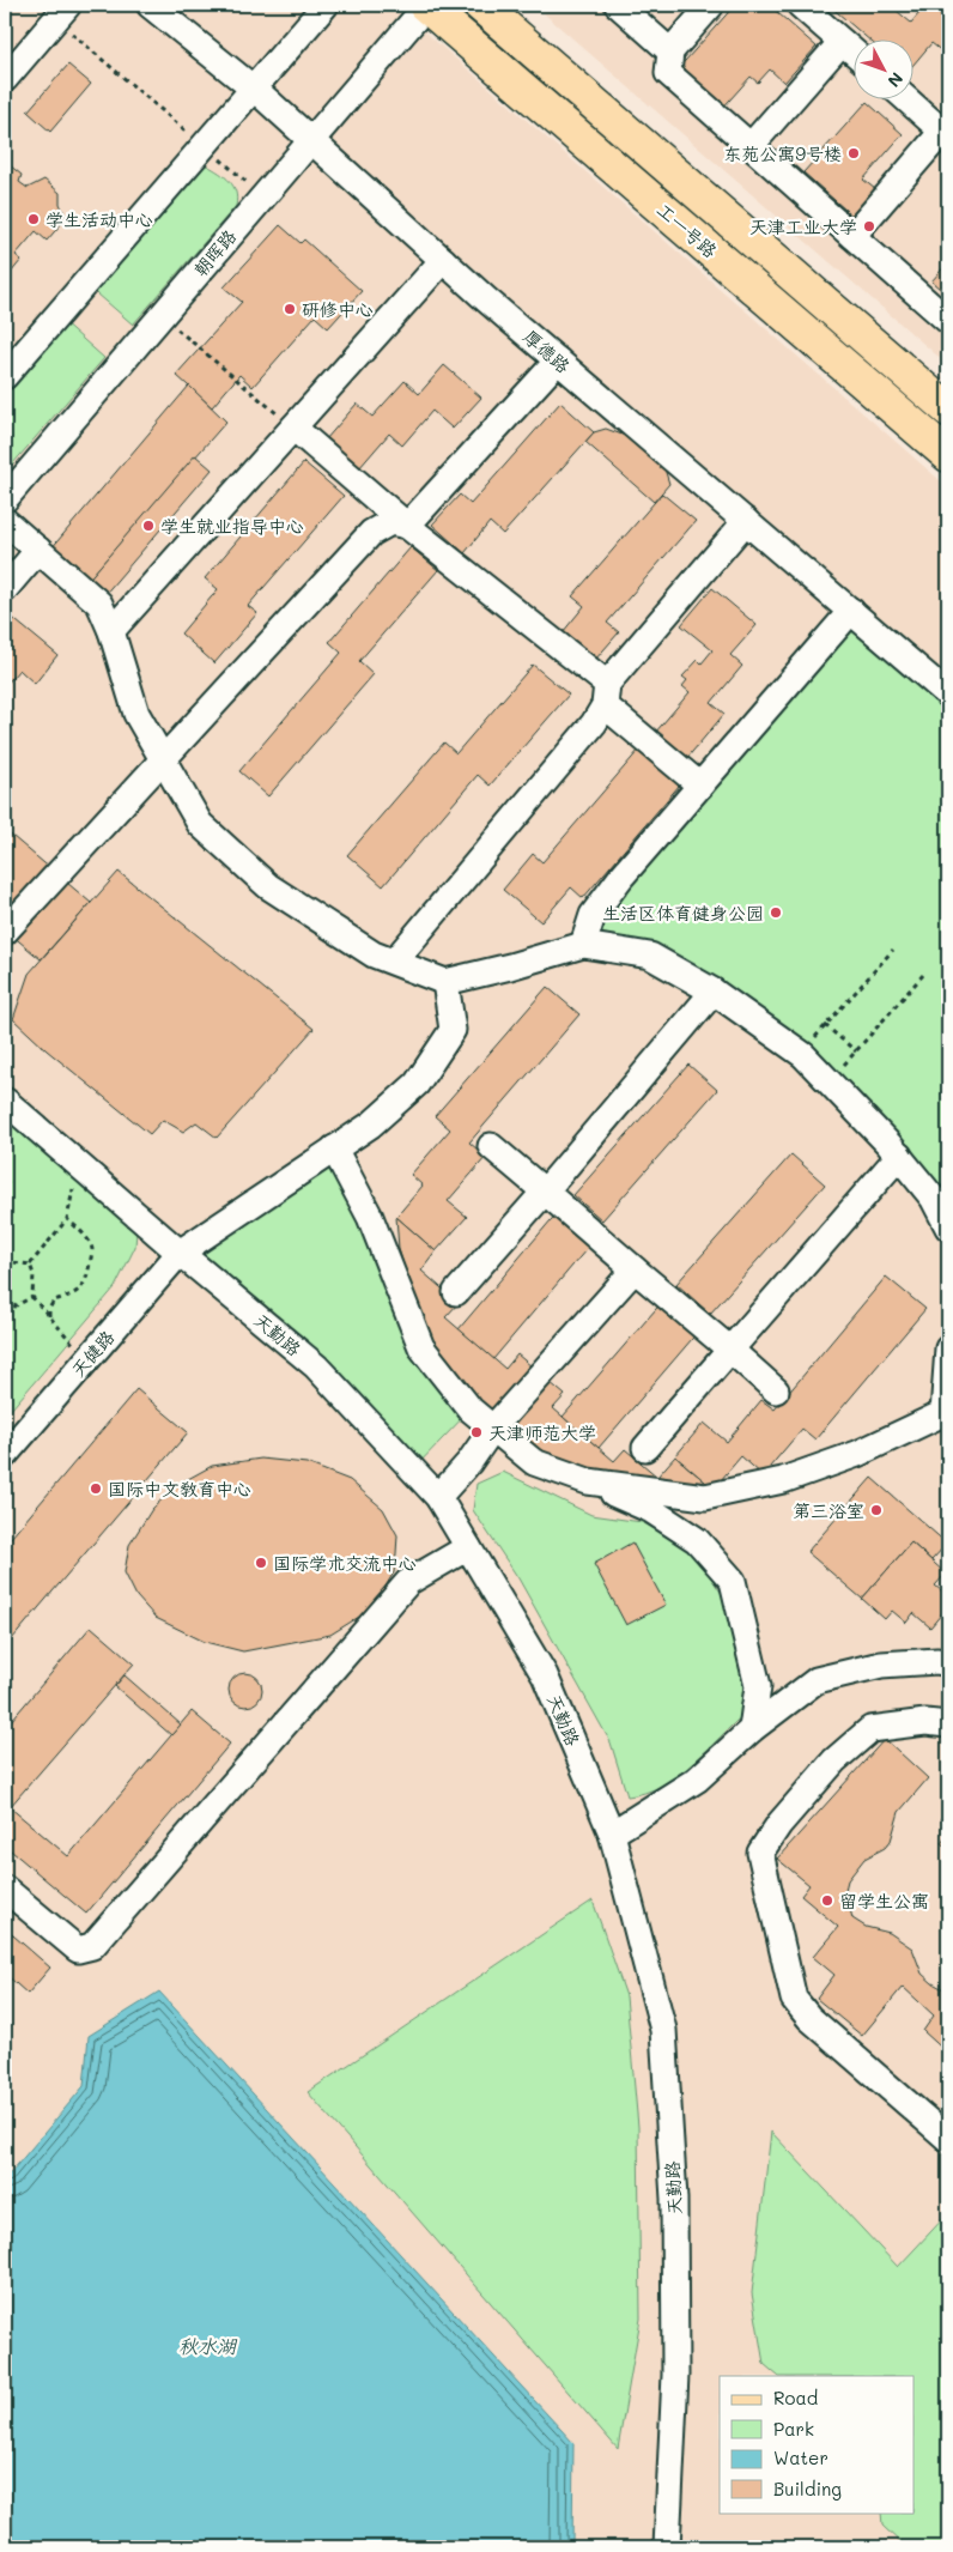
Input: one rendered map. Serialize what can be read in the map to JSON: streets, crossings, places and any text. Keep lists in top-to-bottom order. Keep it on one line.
{"streets":{"main road":["工一号路"],"street":["朝晖路","厚德路","天勤路","天健路"]},"crossings":[["工一号路","朝晖路"],["朝晖路","厚德路"],["天勤路","天健路"]],"water":["秋水湖"],"places":["东苑公寓9号楼","学生活动中心","天津工业大学","研修中心","学生就业指导中心","生活区体育健身公园","天津师范大学","国际中文教育中心","第三浴室","国际学术交流中心","留学生公寓"],"legend":["Road","Park","Water","Building"],"north":"bottom right"}
